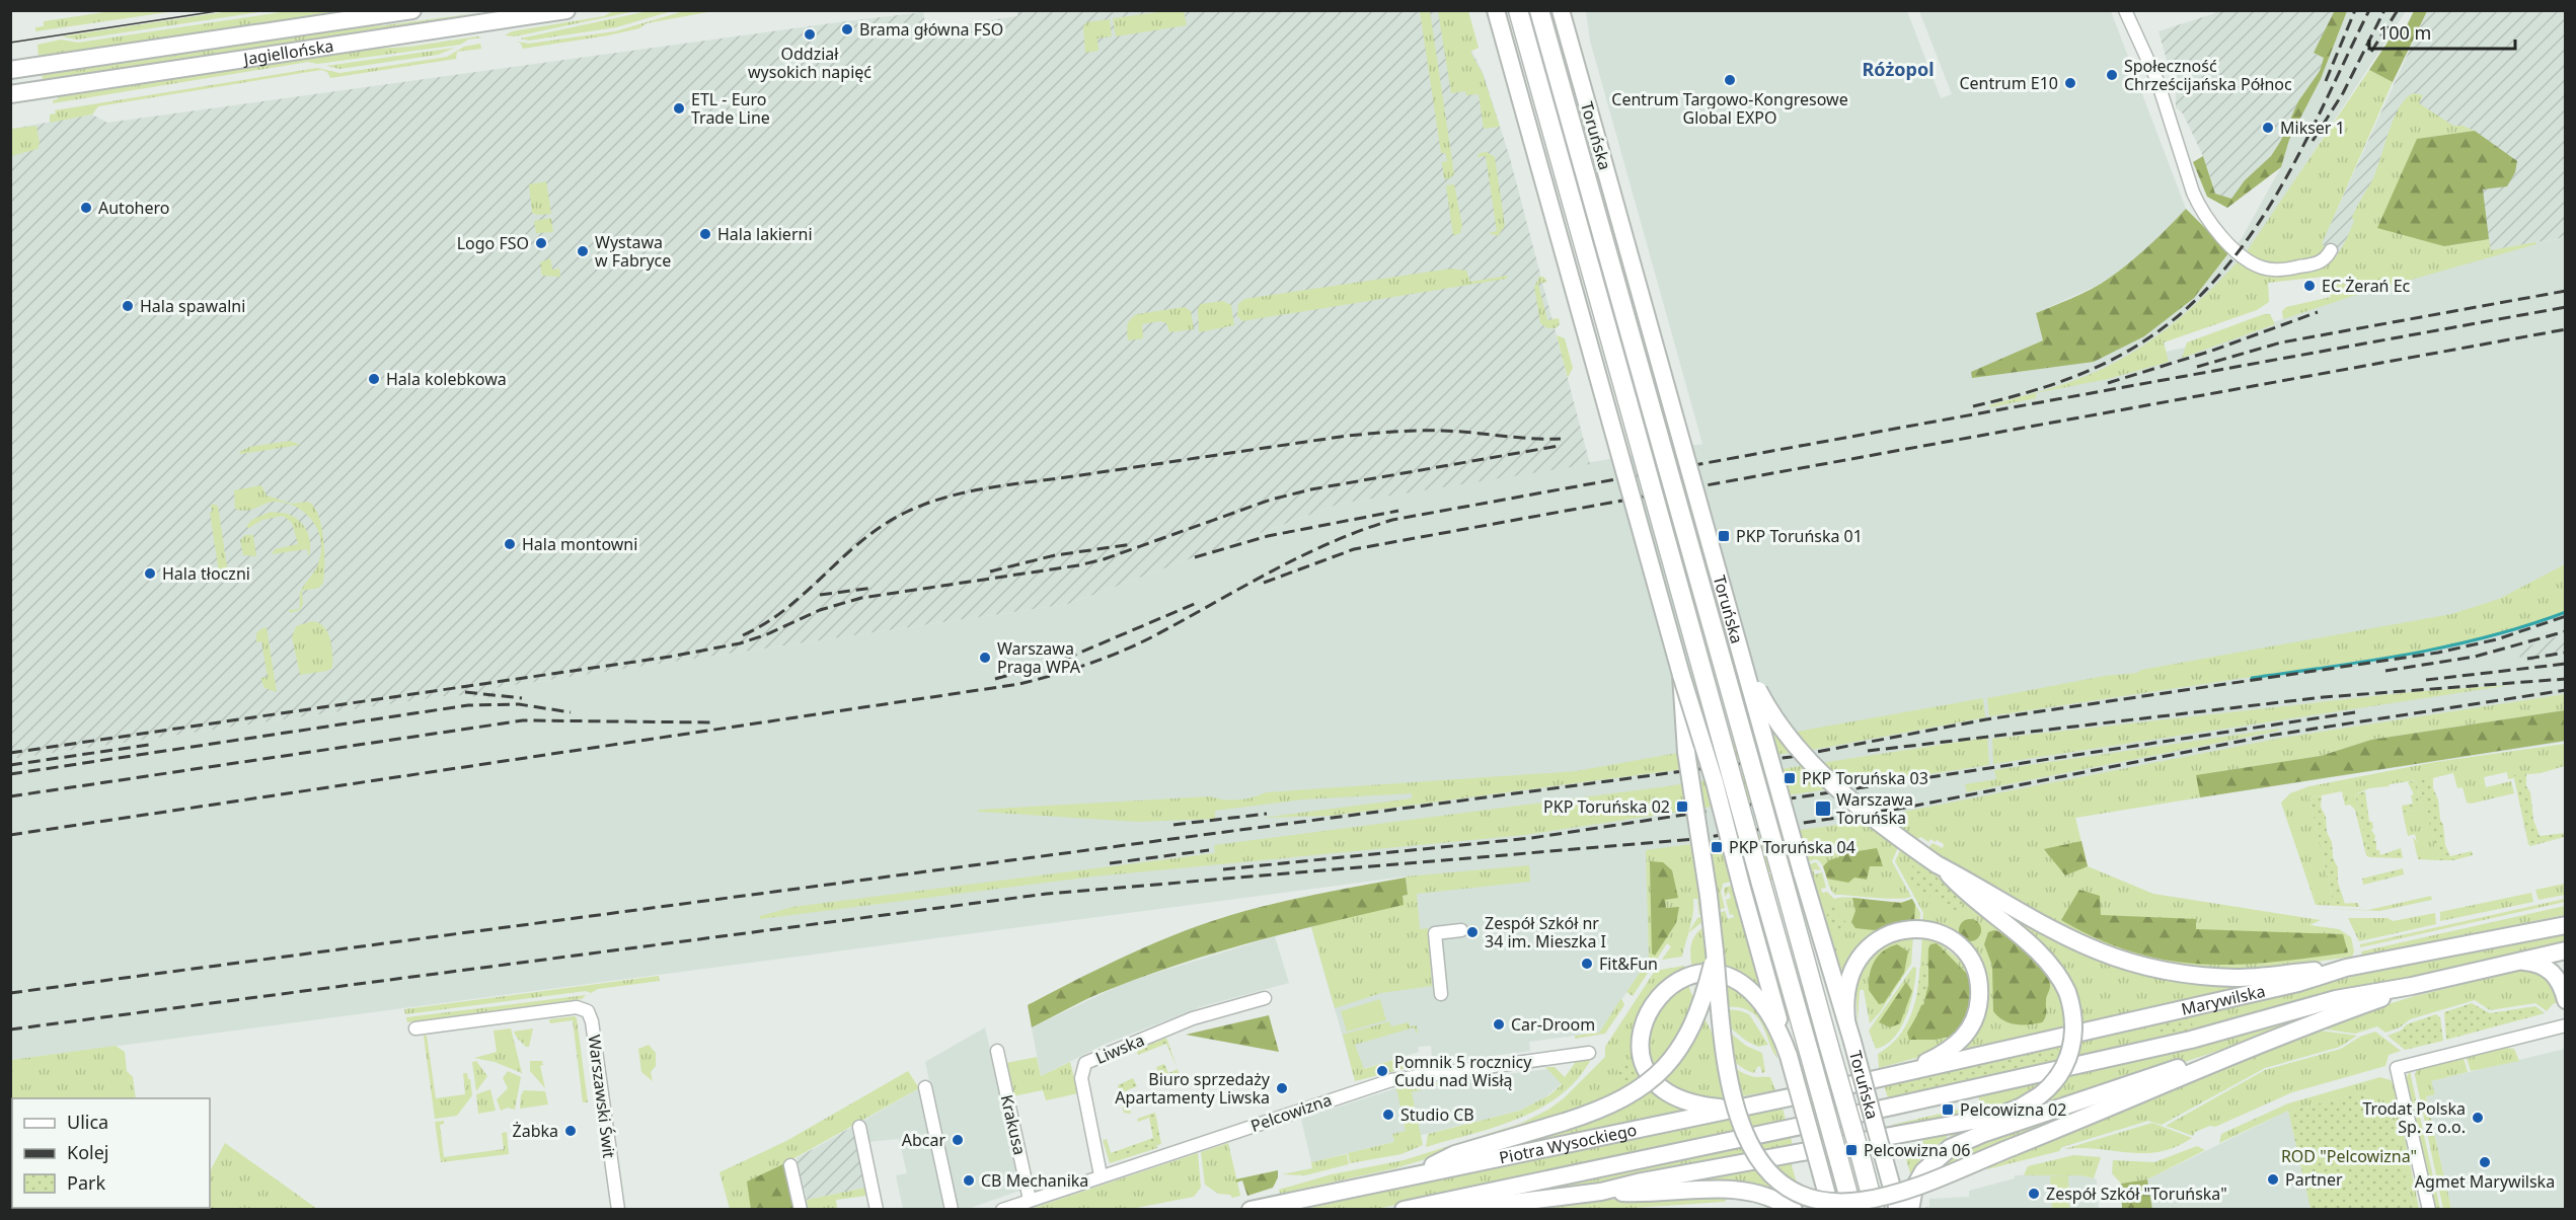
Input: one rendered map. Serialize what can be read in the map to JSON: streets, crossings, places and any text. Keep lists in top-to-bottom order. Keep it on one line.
{"streets":{"highway":["Toruńska"],"main road":["Jagiellońska","Marywilska","Piotra Wysockiego"],"street":["Liwska","Warszawski Świt","Pelcowizna","Krakusa"]},"crossings":[["Marywilska","Piotra Wysockiego"],["Liwska","Pelcowizna"],["Pelcowizna","Krakusa"]],"districts":["Różopol"],"parks":["ROD \"Pelcowizna\""],"places":{"other":["Brama główna FSO","Oddział wysokich napięć","Społeczność Chrześcijańska Północ","Centrum Targowo-Kongresowe Global EXPO","Centrum E10","ETL - Euro Trade Line","Mikser 1","Autohero","Hala lakierni","Logo FSO","Wystawa w Fabryce","EC Żerań Ec","Hala spawalni","Hala kolebkowa","Hala montowni","Hala tłoczni","Warszawa Praga WPA","Zespół Szkół nr 34 im. Mieszka I","Fit&Fun","Car-Droom","Pomnik 5 rocznicy Cudu nad Wisłą","Biuro sprzedaży Apartamenty Liwska","Studio CB","Trodat Polska Sp. z o.o.","Żabka","Abcar","Agmet Marywilska","Partner","CB Mechanika","Zespół Szkół \"Toruńska\""],"transit":["PKP Toruńska 01","PKP Toruńska 03","PKP Toruńska 02","Warszawa Toruńska","PKP Toruńska 04","Pelcowizna 02","Pelcowizna 06"]},"legend":["Ulica","Kolej","Park"],"scale_bar":"100 m"}
